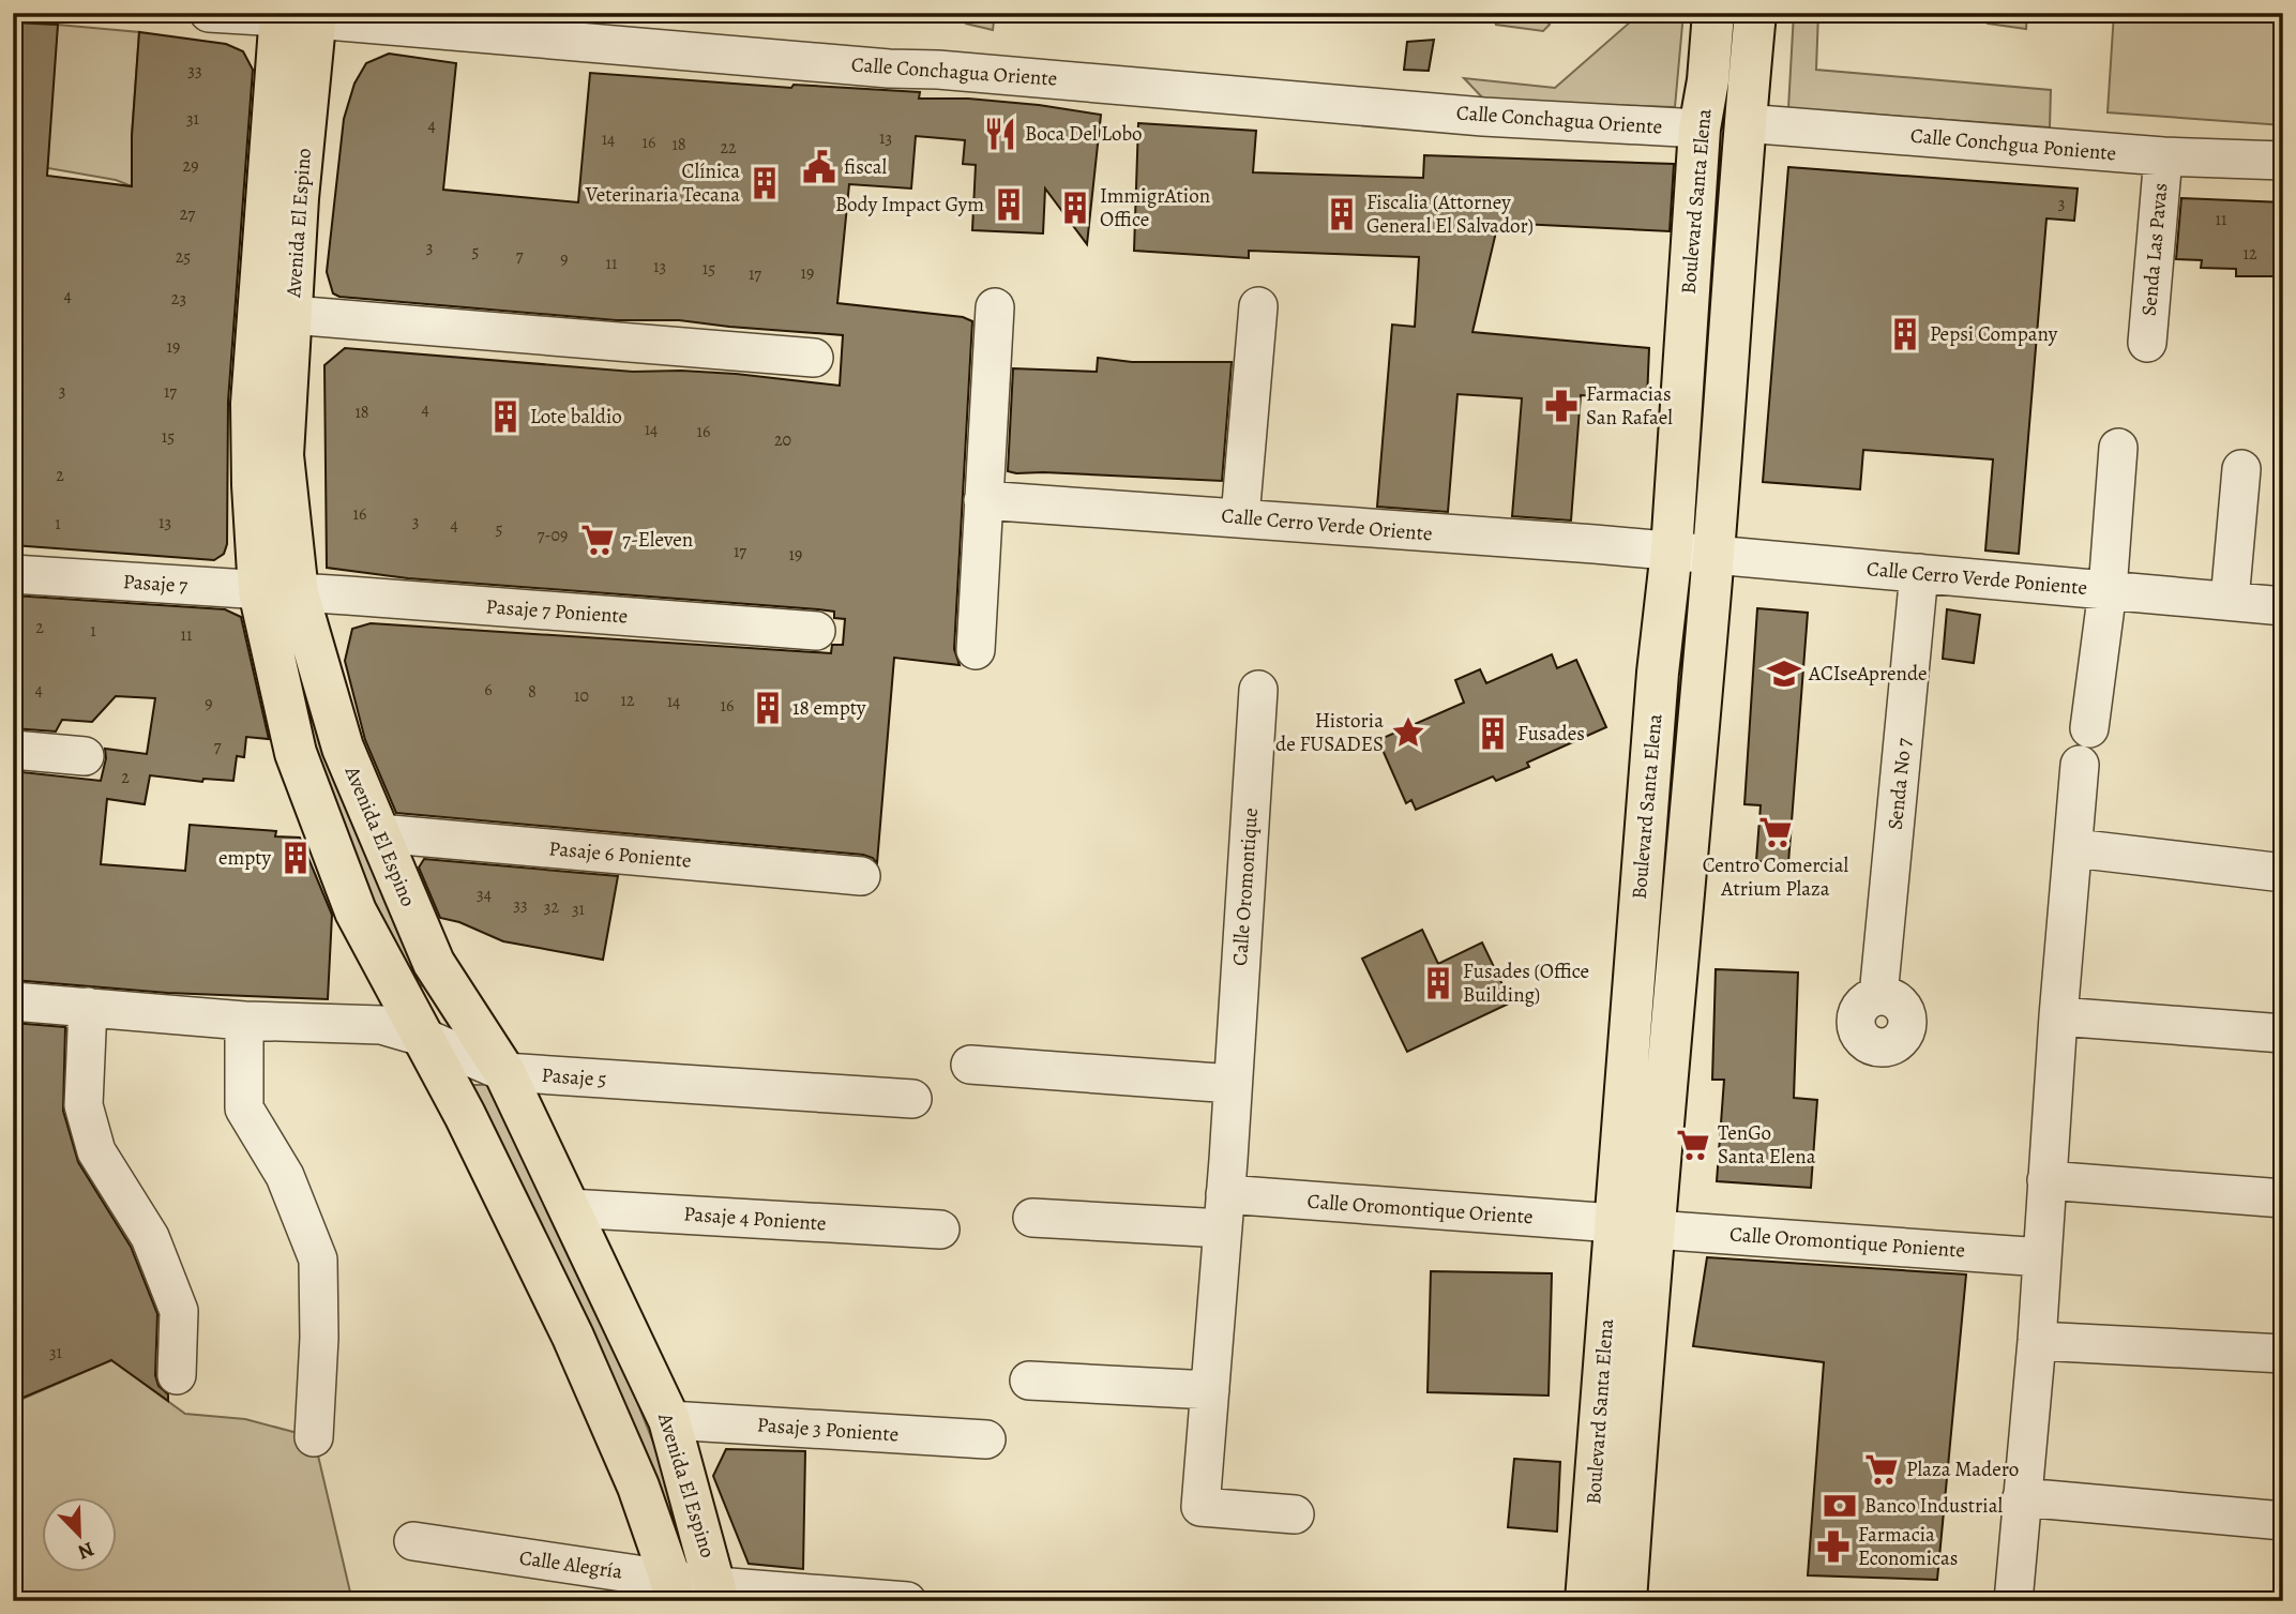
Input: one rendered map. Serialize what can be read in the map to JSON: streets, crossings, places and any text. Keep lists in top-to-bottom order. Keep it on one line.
{"streets":{"main road":["Boulevard Santa Elena","Avenida El Espino"],"street":["Calle Conchagua Oriente","Calle Conchgua Poniente","Senda Las Pavas","Calle Cerro Verde Oriente","Calle Cerro Verde Poniente","Pasaje 7","Pasaje 7 Poniente","Senda No 7","Pasaje 6 Poniente","Calle Oromontique","Pasaje 5","Calle Oromontique Oriente","Pasaje 4 Poniente","Calle Oromontique Poniente","Pasaje 3 Poniente","Calle Alegría"]},"crossings":[["Calle Conchagua Oriente","Boulevard Santa Elena"],["Calle Conchagua Oriente","Avenida El Espino"],["Calle Conchgua Poniente","Boulevard Santa Elena"],["Calle Conchgua Poniente","Senda Las Pavas"],["Boulevard Santa Elena","Calle Cerro Verde Oriente"],["Boulevard Santa Elena","Calle Cerro Verde Poniente"],["Boulevard Santa Elena","Calle Oromontique Oriente"],["Boulevard Santa Elena","Calle Oromontique Poniente"],["Avenida El Espino","Pasaje 7"],["Avenida El Espino","Pasaje 7 Poniente"],["Avenida El Espino","Pasaje 6 Poniente"],["Avenida El Espino","Pasaje 5"],["Avenida El Espino","Pasaje 4 Poniente"],["Avenida El Espino","Pasaje 3 Poniente"],["Avenida El Espino","Calle Alegría"],["Calle Cerro Verde Oriente","Calle Cerro Verde Poniente"],["Calle Cerro Verde Poniente","Senda No 7"],["Pasaje 7","Pasaje 7 Poniente"],["Calle Oromontique","Calle Oromontique Oriente"],["Calle Oromontique Oriente","Calle Oromontique Poniente"]],"places":{"restaurant":["Boca Del Lobo"],"public building":["fiscal"],"building":["Clínica Veterinaria Tecana","Body Impact Gym","ImmigrAtion Office","Fiscalia (Attorney General El Salvador)","Pepsi Company","Lote baldio","18 empty","Fusades","empty","Fusades (Office Building)"],"pharmacy":["Farmacias San Rafael","Farmacia Economicas"],"supermarket":["7-Eleven","Centro Comercial Atrium Plaza","TenGo Santa Elena","Plaza Madero"],"school or university":["ACIseAprende"],"place":["Historia de FUSADES"],"bank":["Banco Industrial"]},"house_numbers":["33","31","4","13","14","16","18","22","29","3","27","11","3","5","12","7","25","9","11","13","15","19","17","4","23","19","3","17","4","18","14","16","15","20","2","16","3","13","1","4","5","7-09","17","19","2","1","11","4","6","8","10","12","14","9","16","7","2","34","33","32","31","31"],"north":"bottom right"}
